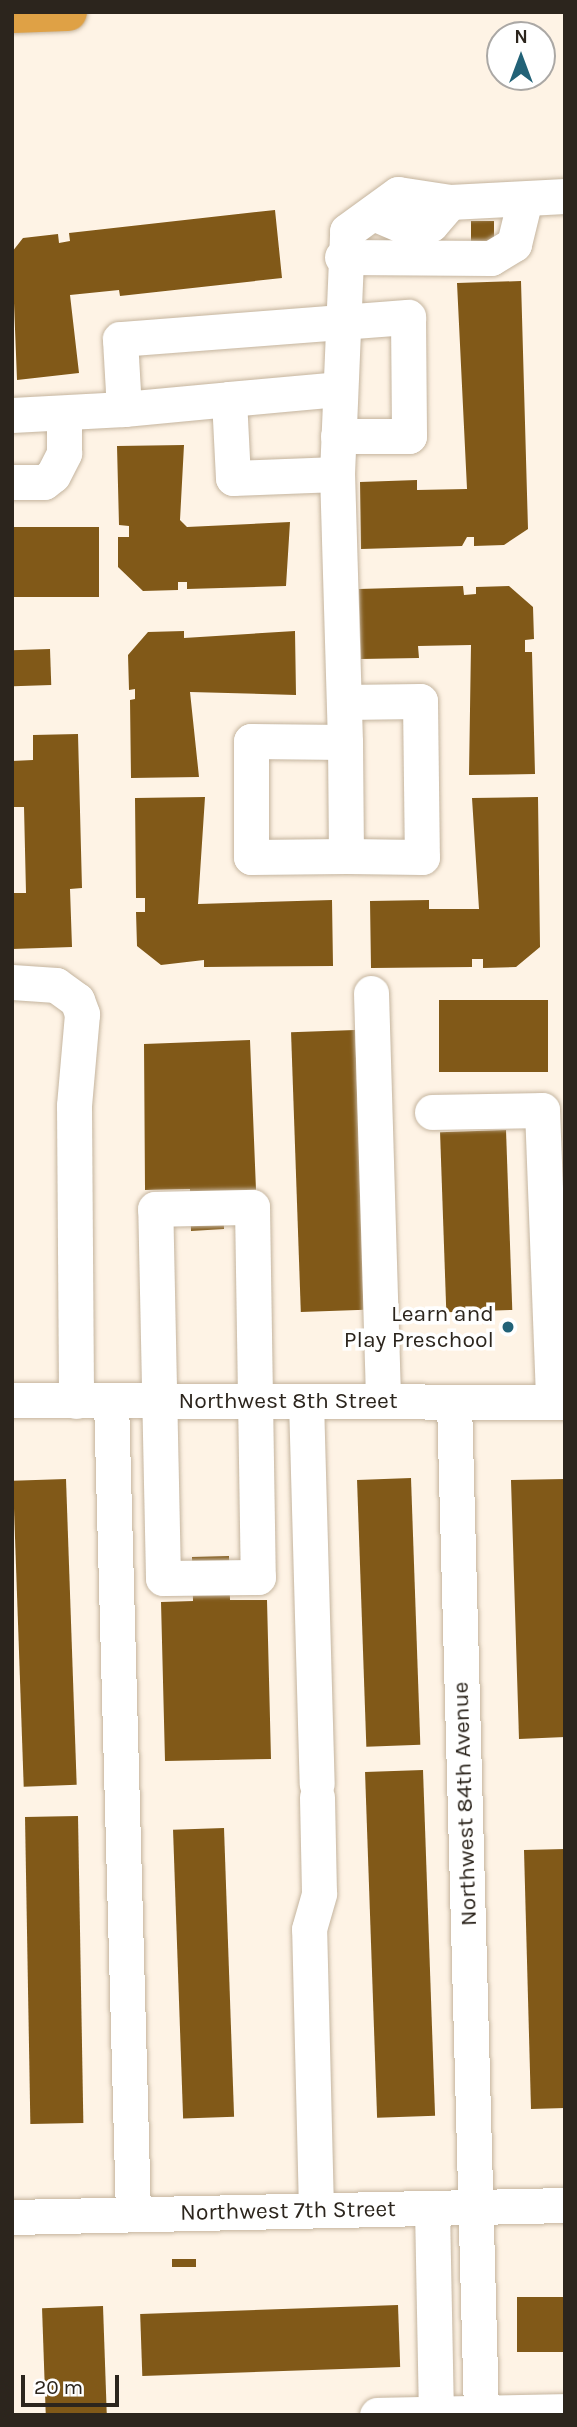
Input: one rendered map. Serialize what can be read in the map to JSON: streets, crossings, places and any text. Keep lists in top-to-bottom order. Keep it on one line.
{"streets":{"street":["Northwest 8th Street","Northwest 84th Avenue","Northwest 7th Street"]},"crossings":[["Northwest 8th Street","Northwest 84th Avenue"],["Northwest 84th Avenue","Northwest 7th Street"]],"places":["Learn and Play Preschool"],"scale_bar":"20 m","north":"top"}
